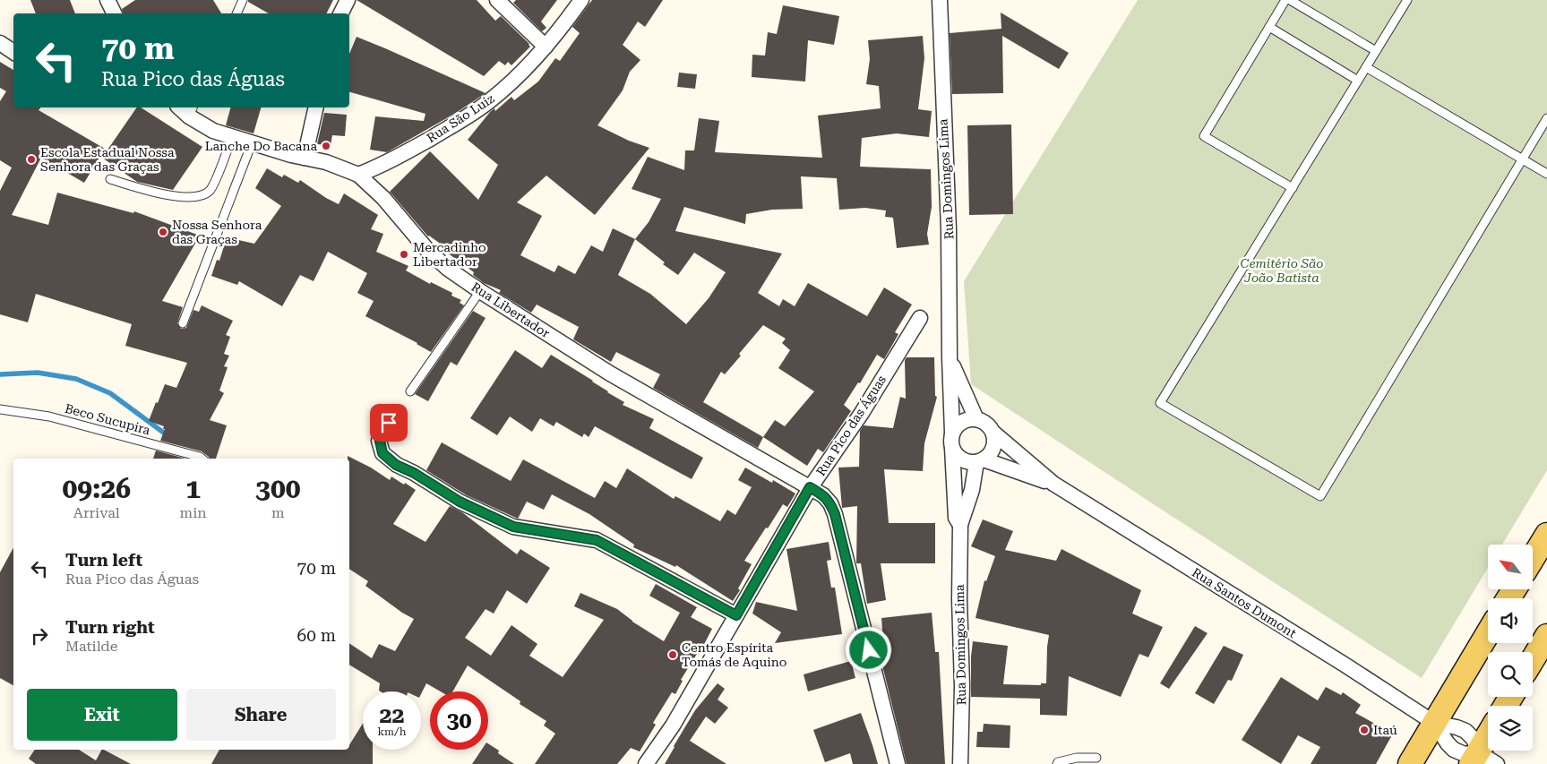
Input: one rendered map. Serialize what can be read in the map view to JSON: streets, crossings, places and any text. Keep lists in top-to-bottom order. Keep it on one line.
{"streets":{"street":["Rua São Luiz","Rua Domingos Lima","Rua Libertador","Rua Pico das Águas","Rua Santos Dumont"],"lane":["Beco Sucupira"]},"crossings":[["Rua São Luiz","Rua Libertador"],["Rua Domingos Lima","Rua Santos Dumont"],["Rua Libertador","Rua Pico das Águas"]],"parks":["Cemitério São João Batista"],"places":["Lanche Do Bacana","Escola Estadual Nossa Senhora das Graças","Nossa Senhora das Graças","Mercadinho Libertador","Centro Espírita Tomás de Aquino","Itaú"],"north":"top left","page":{"turn":["70 m","Rua Pico das Águas"],"eta":["09:26","Arrival","1","min","300","m"],"list":[{"name":"Turn left","note":"Rua Pico das Águas","value":"70 m"},{"name":"Turn right","note":"Matilde","value":"60 m"}],"buttons":["Exit","Share"],"speed":"22 km/h","limit":"30"}}
